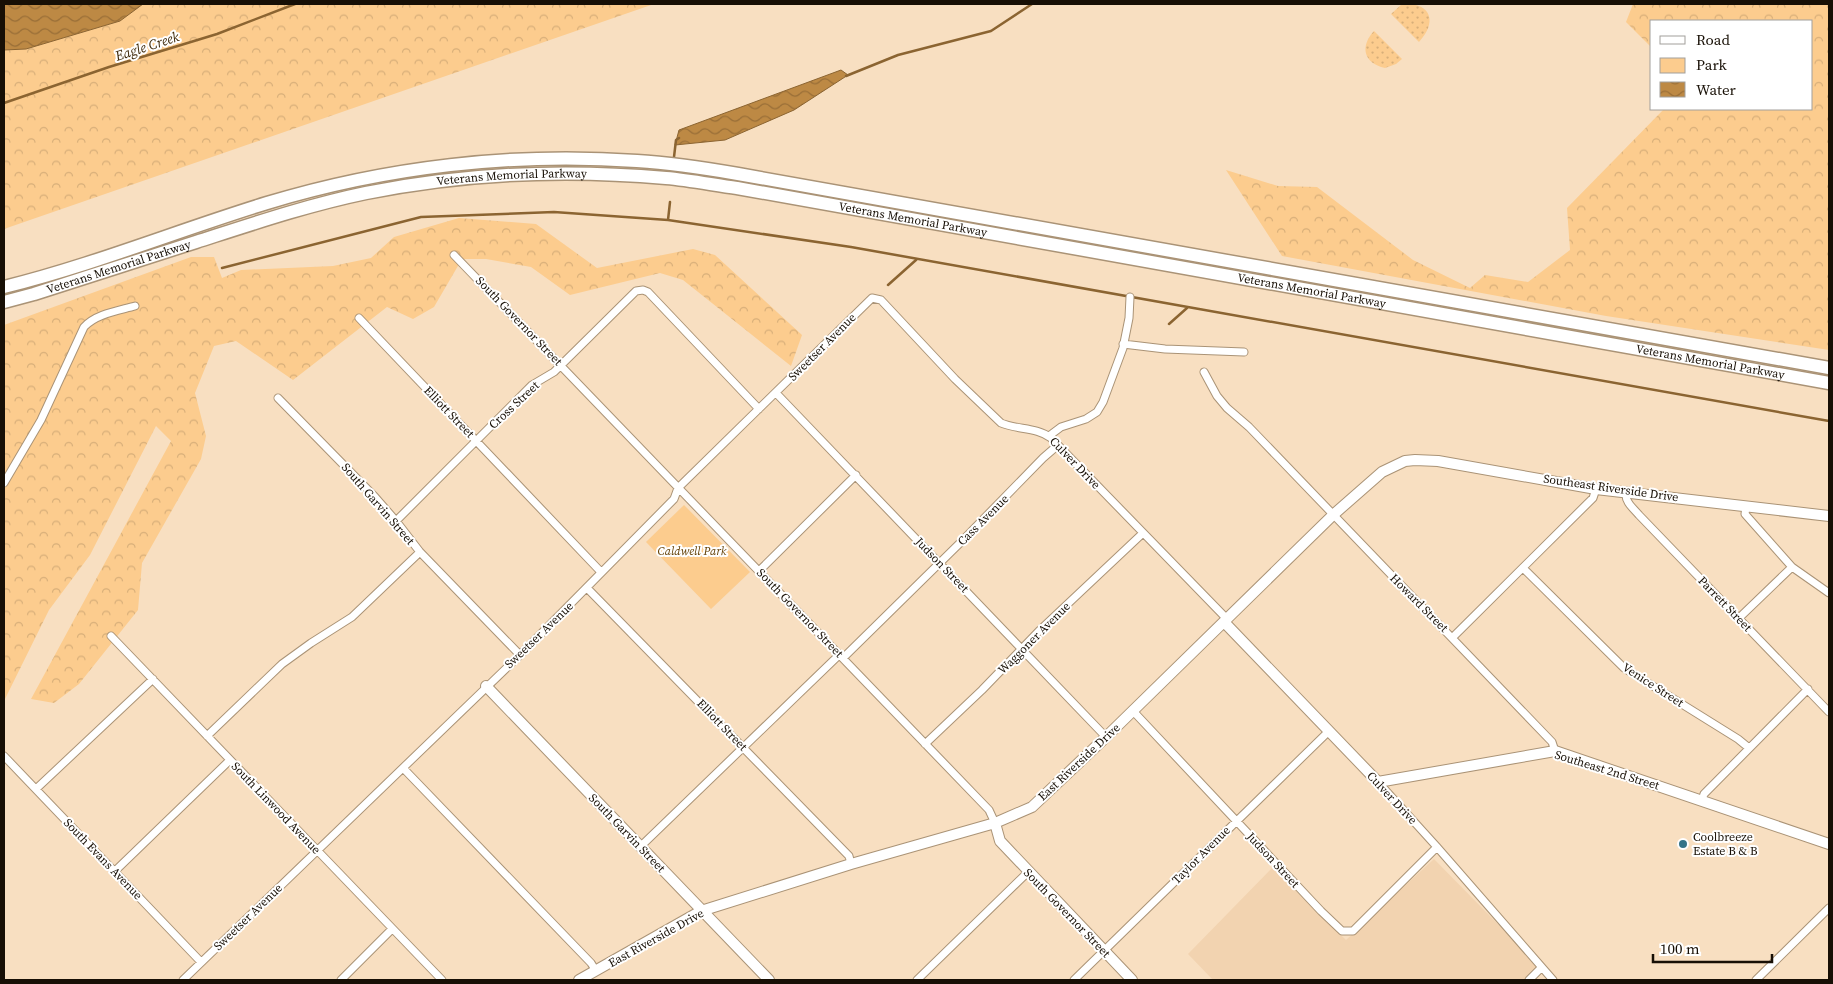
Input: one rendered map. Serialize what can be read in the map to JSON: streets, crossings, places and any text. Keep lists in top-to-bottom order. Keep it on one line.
{"streets":{"highway":["Veterans Memorial Parkway"],"street":["South Governor Street","Sweetser Avenue","Cross Street","Elliott Street","Culver Drive","Southeast Riverside Drive","South Garvin Street","Cass Avenue","Judson Street","Howard Street","Parrett Street","Waggoner Avenue","Venice Street","East Riverside Drive","Southeast 2nd Street","South Linwood Avenue","Taylor Avenue","South Evans Avenue"]},"crossings":[["South Governor Street","Sweetser Avenue"],["South Governor Street","Cross Street"],["South Governor Street","Cass Avenue"],["South Governor Street","Waggoner Avenue"],["South Governor Street","East Riverside Drive"],["South Governor Street","Taylor Avenue"],["Sweetser Avenue","Cross Street"],["Sweetser Avenue","Elliott Street"],["Sweetser Avenue","Culver Drive"],["Sweetser Avenue","South Garvin Street"],["Sweetser Avenue","Judson Street"],["Sweetser Avenue","South Linwood Avenue"],["Sweetser Avenue","South Evans Avenue"],["Cross Street","Elliott Street"],["Cross Street","South Garvin Street"],["Elliott Street","Cass Avenue"],["Elliott Street","East Riverside Drive"],["Culver Drive","Cass Avenue"],["Culver Drive","Judson Street"],["Culver Drive","Waggoner Avenue"],["Culver Drive","East Riverside Drive"],["Culver Drive","Southeast 2nd Street"],["Culver Drive","Taylor Avenue"],["Southeast Riverside Drive","Parrett Street"],["Southeast Riverside Drive","East Riverside Drive"],["South Garvin Street","Cass Avenue"],["South Garvin Street","East Riverside Drive"],["Cass Avenue","Judson Street"],["Judson Street","Waggoner Avenue"],["Judson Street","East Riverside Drive"],["Judson Street","Taylor Avenue"],["Howard Street","East Riverside Drive"],["Howard Street","Southeast 2nd Street"]],"water":["Eagle Creek"],"parks":["Caldwell Park"],"places":["Coolbreeze Estate B & B"],"legend":["Road","Park","Water"],"scale_bar":"100 m"}
